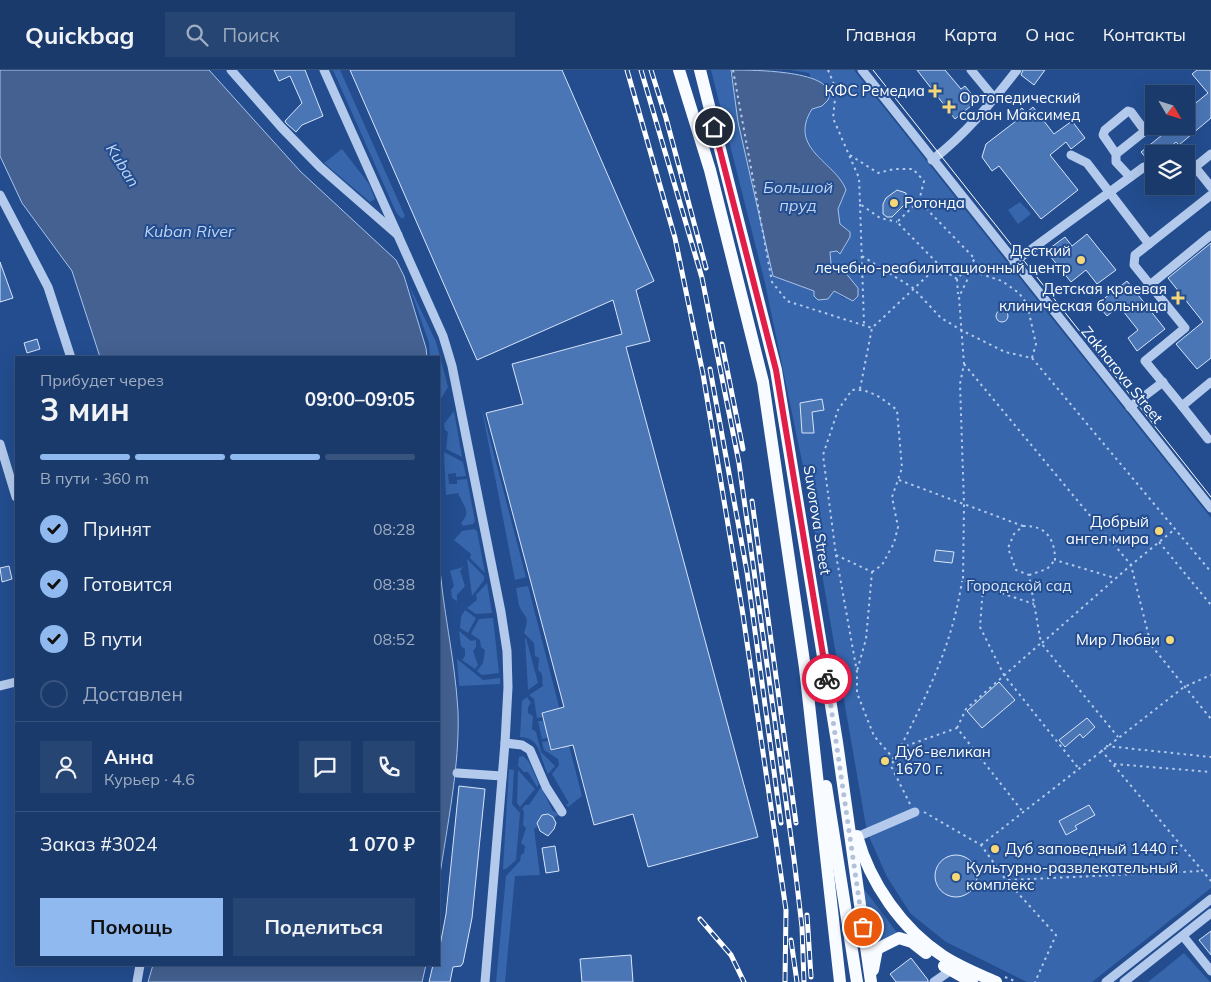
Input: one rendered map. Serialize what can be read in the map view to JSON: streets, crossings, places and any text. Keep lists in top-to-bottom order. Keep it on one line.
{"streets":{"main road":["Suvorova Street"],"street":["Zakharova Street"]},"water":["Kuban","Большой пруд","Kuban River"],"parks":["Городской сад"],"places":{"health":["КФС Ремедиа","Ортопедический салон Максимед","Детская краевая клиническая больница"],"other":["Ротонда","Десткий лечебно-реабилитационный центр","Добрый ангел мира","Мир Любви","Дуб-великан 1670 г.","Дуб заповедный 1440 г.","Культурно-развлекательный комплекс"]},"north":"bottom right","page":{"header":"Quickbag","search":"Поиск","nav":["Главная","Карта","О нас","Контакты"],"heading":["3 мин","Прибудет через","09:00–09:05"],"panel":["Анна","Курьер · 4.6","Заказ #3024","1 070 ₽"],"bar":"В пути · 360 m","list":[["Принят","08:28"],["Готовится","08:38"],["В пути","08:52"],"Доставлен"],"buttons":["Помощь","Поделиться"]}}
